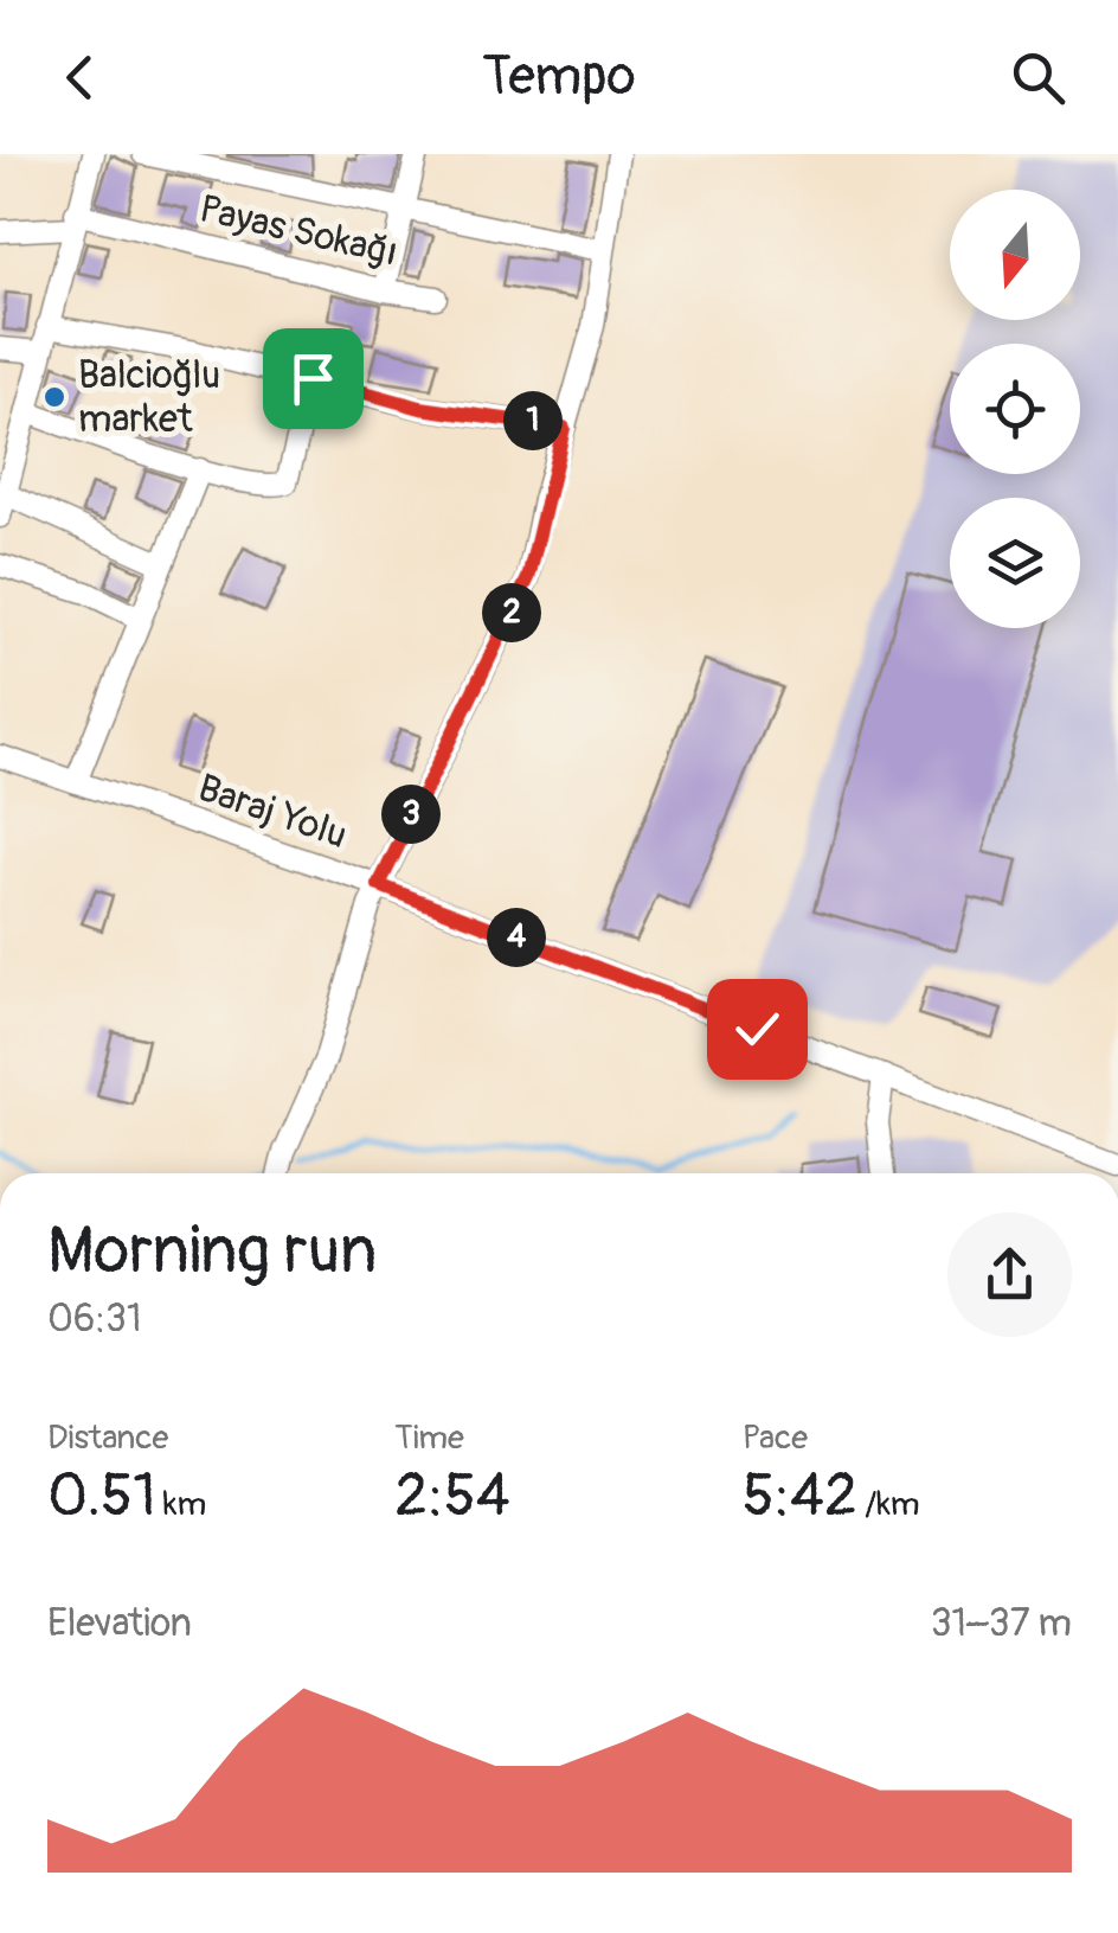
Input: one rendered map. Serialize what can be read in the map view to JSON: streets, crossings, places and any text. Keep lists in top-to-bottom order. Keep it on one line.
{"streets":{"street":["Payas Sokağı","Baraj Yolu"]},"places":["Balcioğlu market"],"north":"bottom","page":{"header":"Tempo","pins":["1","2","3","4"],"heading":["Morning run","06:31"],"stats":[["Distance","0.51 km"],["Time","2:54"],["Pace","5:42 /km"]],"chart":["Elevation","31–37 m"]}}
